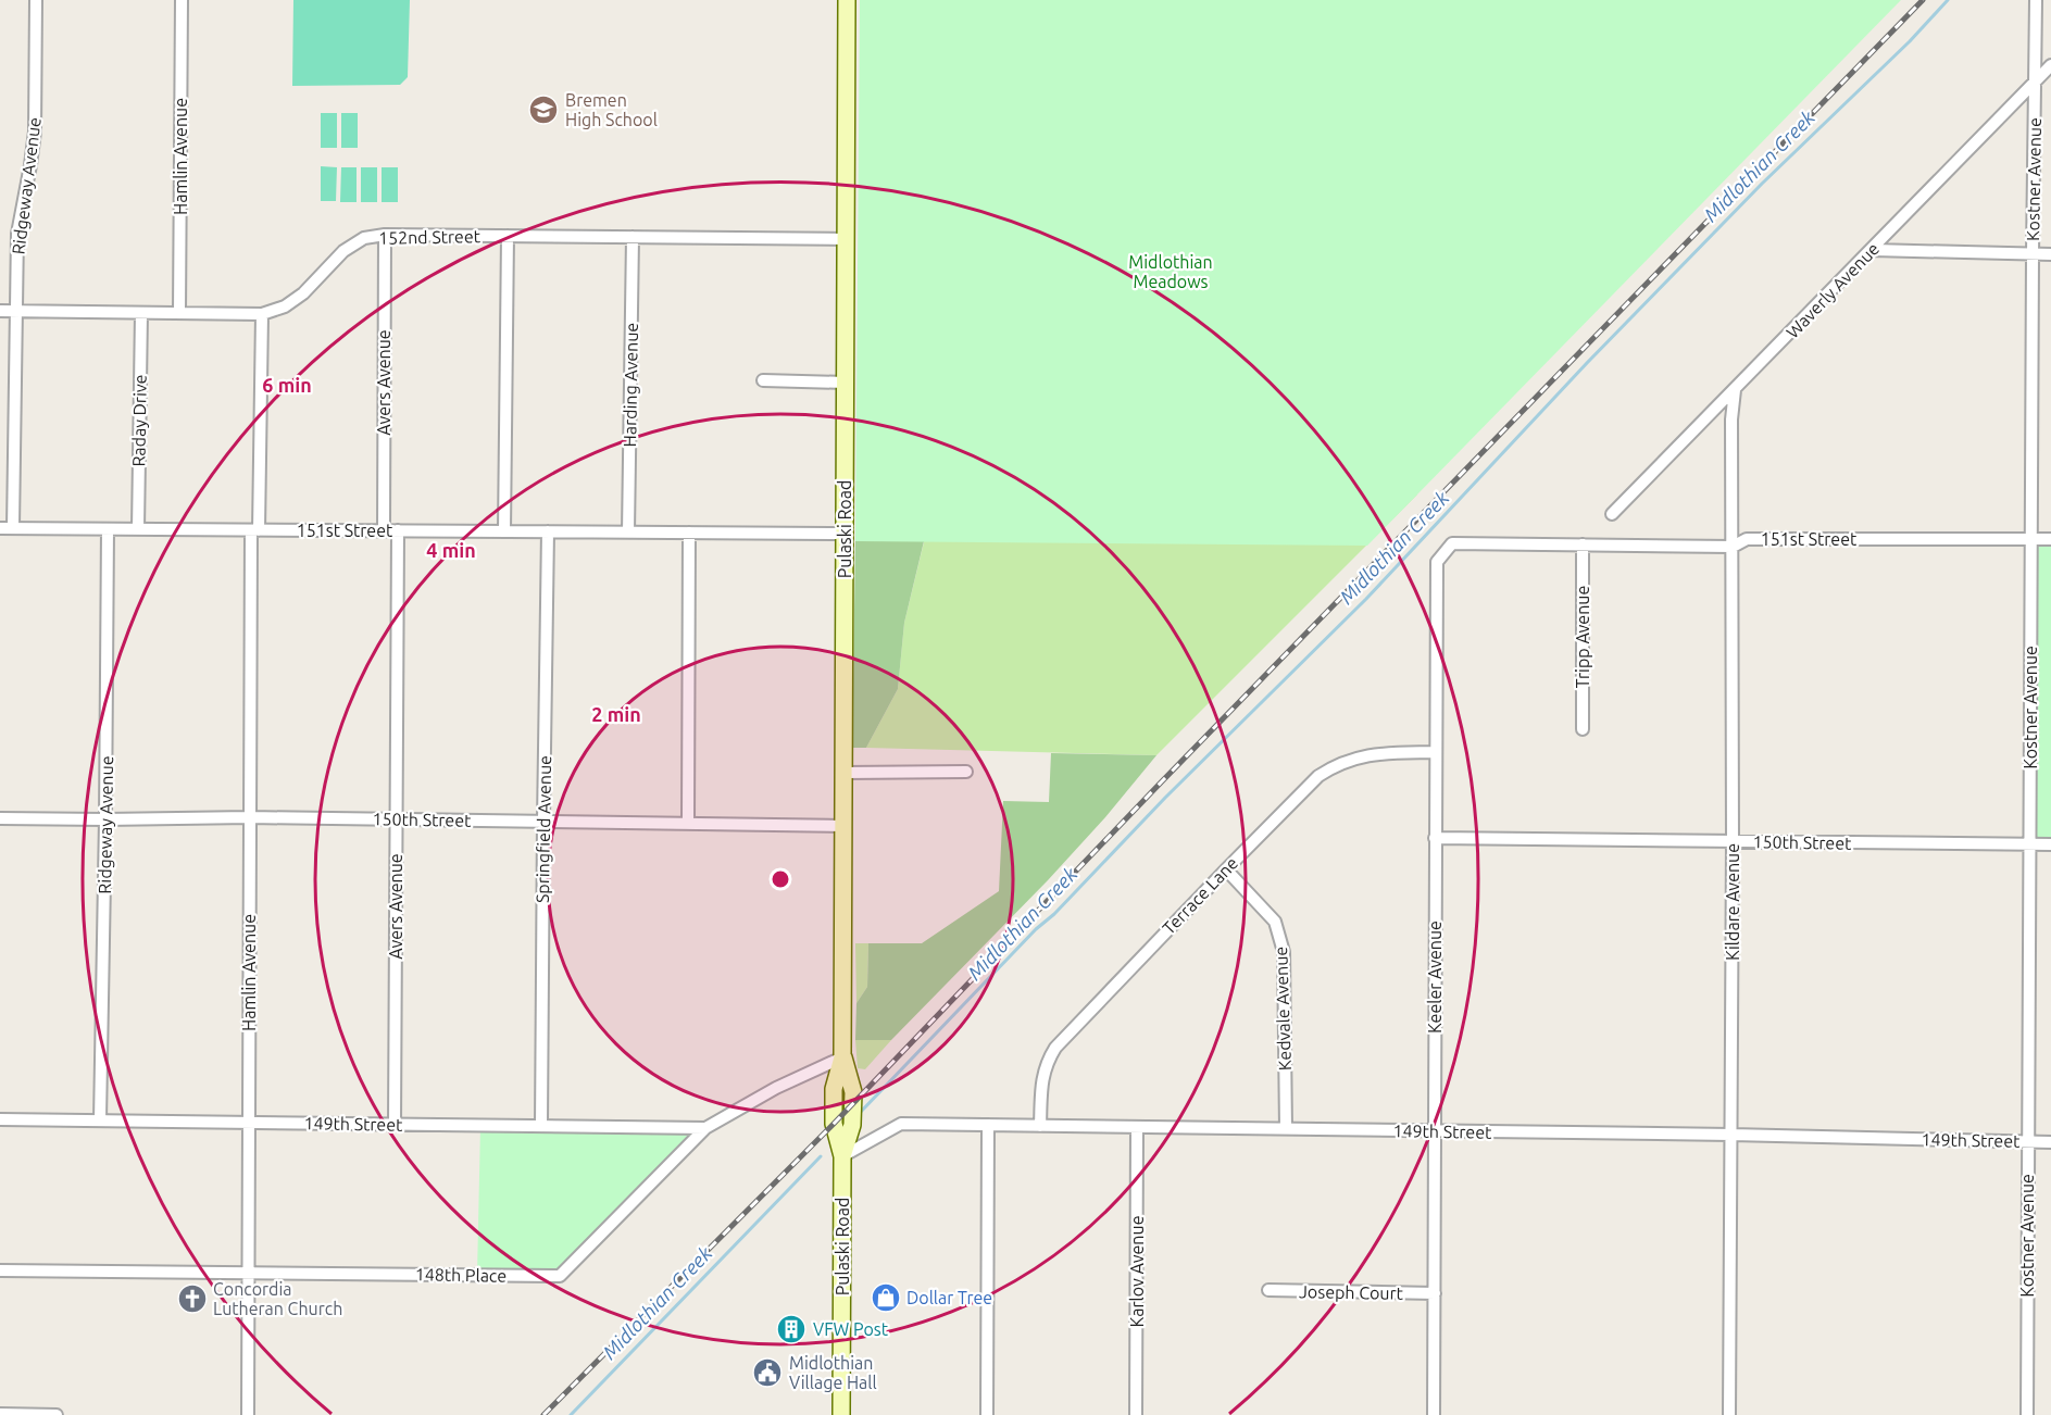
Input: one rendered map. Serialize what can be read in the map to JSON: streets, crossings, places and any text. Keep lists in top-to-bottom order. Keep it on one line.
{"streets":{"main road":["Pulaski Road"],"street":["Hamlin Avenue","Kostner Avenue","Ridgeway Avenue","152nd Street","Waverly Avenue","Avers Avenue","Harding Avenue","Raday Drive","151st Street","Tripp Avenue","150th Street","Springfield Avenue","Terrace Lane","Kildare Avenue","Keeler Avenue","Kedvale Avenue","149th Street","Karlov Avenue","148th Place","Joseph Court"]},"crossings":[["Hamlin Avenue","152nd Street"],["Hamlin Avenue","151st Street"],["Hamlin Avenue","150th Street"],["Hamlin Avenue","149th Street"],["Hamlin Avenue","148th Place"],["Kostner Avenue","Waverly Avenue"],["Kostner Avenue","151st Street"],["Kostner Avenue","150th Street"],["Kostner Avenue","149th Street"],["Ridgeway Avenue","152nd Street"],["Ridgeway Avenue","151st Street"],["Ridgeway Avenue","150th Street"],["Ridgeway Avenue","149th Street"],["152nd Street","Avers Avenue"],["152nd Street","Harding Avenue"],["152nd Street","Raday Drive"],["152nd Street","Pulaski Road"],["Waverly Avenue","Kildare Avenue"],["Avers Avenue","151st Street"],["Avers Avenue","150th Street"],["Avers Avenue","149th Street"],["Harding Avenue","151st Street"],["Raday Drive","151st Street"],["Pulaski Road","151st Street"],["Pulaski Road","150th Street"],["Pulaski Road","149th Street"],["Pulaski Road","148th Place"],["151st Street","Tripp Avenue"],["151st Street","Springfield Avenue"],["151st Street","Kildare Avenue"],["151st Street","Keeler Avenue"],["150th Street","Springfield Avenue"],["150th Street","Kildare Avenue"],["150th Street","Keeler Avenue"],["Springfield Avenue","149th Street"],["Terrace Lane","Keeler Avenue"],["Terrace Lane","Kedvale Avenue"],["Terrace Lane","149th Street"],["Kildare Avenue","149th Street"],["Keeler Avenue","149th Street"],["Keeler Avenue","Joseph Court"],["Kedvale Avenue","149th Street"],["149th Street","Karlov Avenue"],["149th Street","148th Place"]],"water":["Midlothian Creek"],"parks":["Midlothian Meadows"],"places":{"school or university":["Bremen High School"],"shop":["Dollar Tree"],"church":["Concordia Lutheran Church"],"building":["VFW Post"],"public building":["Midlothian Village Hall"]},"rings":["6 min","4 min","2 min"]}
